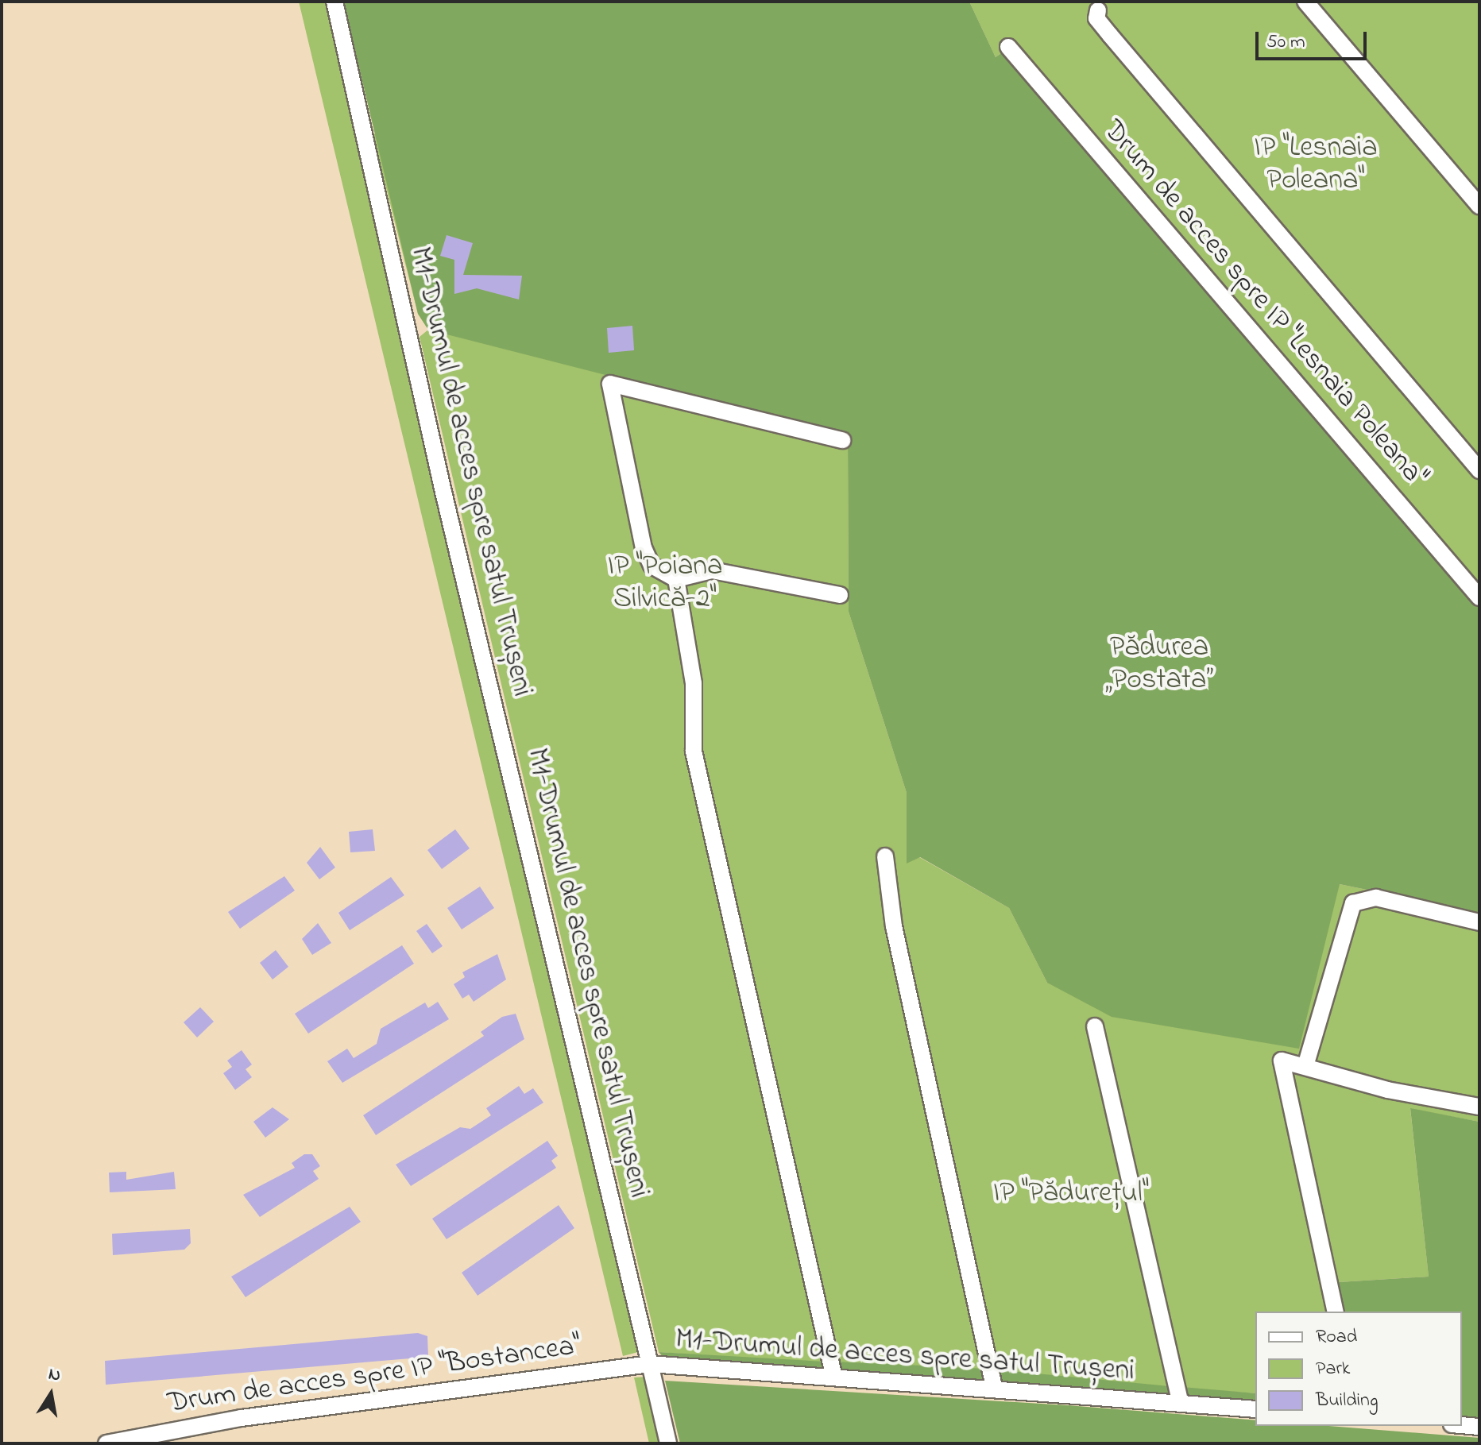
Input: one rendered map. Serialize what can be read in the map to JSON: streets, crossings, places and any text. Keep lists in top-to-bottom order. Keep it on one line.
{"streets":{"street":["Drum de acces spre IP \"Lesnaia Poleana\"","M1-Drumul de acces spre satul Trușeni","Drum de acces spre IP \"Bostancea\""]},"crossings":[["M1-Drumul de acces spre satul Trușeni","Drum de acces spre IP \"Bostancea\""]],"parks":["IP \"Lesnaia Poleana\"","IP \"Poiana Silvică-2\"","Pădurea „Postata”","IP \"Pădurețul\""],"legend":["Road","Park","Building"],"scale_bar":"50 m","north":"top"}
